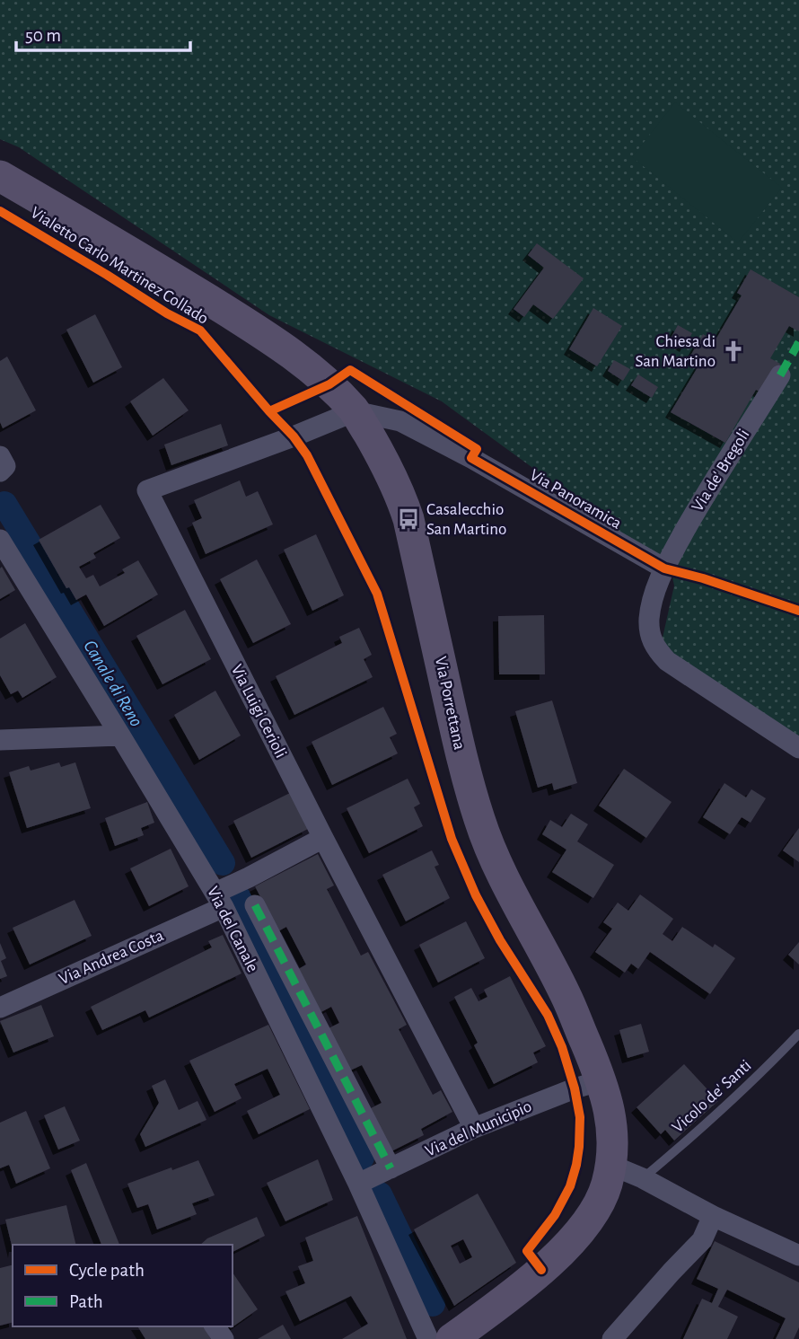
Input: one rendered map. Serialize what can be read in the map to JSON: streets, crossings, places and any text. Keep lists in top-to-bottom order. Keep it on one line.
{"streets":{"main road":["Via Porrettana"],"street":["Via de' Bregoli","Via Panoramica","Via Luigi Cerioli","Via del Canale","Via Andrea Costa","Via del Municipio"],"lane":["Vicolo de' Santi"],"cycle path":["Vialetto Carlo Martinez Collado"]},"crossings":[["Via de' Bregoli","Via Panoramica"],["Via Panoramica","Via Porrettana"],["Via Panoramica","Via Luigi Cerioli"],["Via Porrettana","Via Luigi Cerioli"],["Via Porrettana","Via del Municipio"],["Via Luigi Cerioli","Via Andrea Costa"],["Via Luigi Cerioli","Via del Municipio"],["Via del Canale","Via Andrea Costa"],["Via del Canale","Via del Municipio"]],"water":["Canale di Reno"],"places":{"church":["Chiesa di San Martino"],"bus stop":["Casalecchio San Martino"]},"legend":["Cycle path","Path"],"scale_bar":"50 m"}
